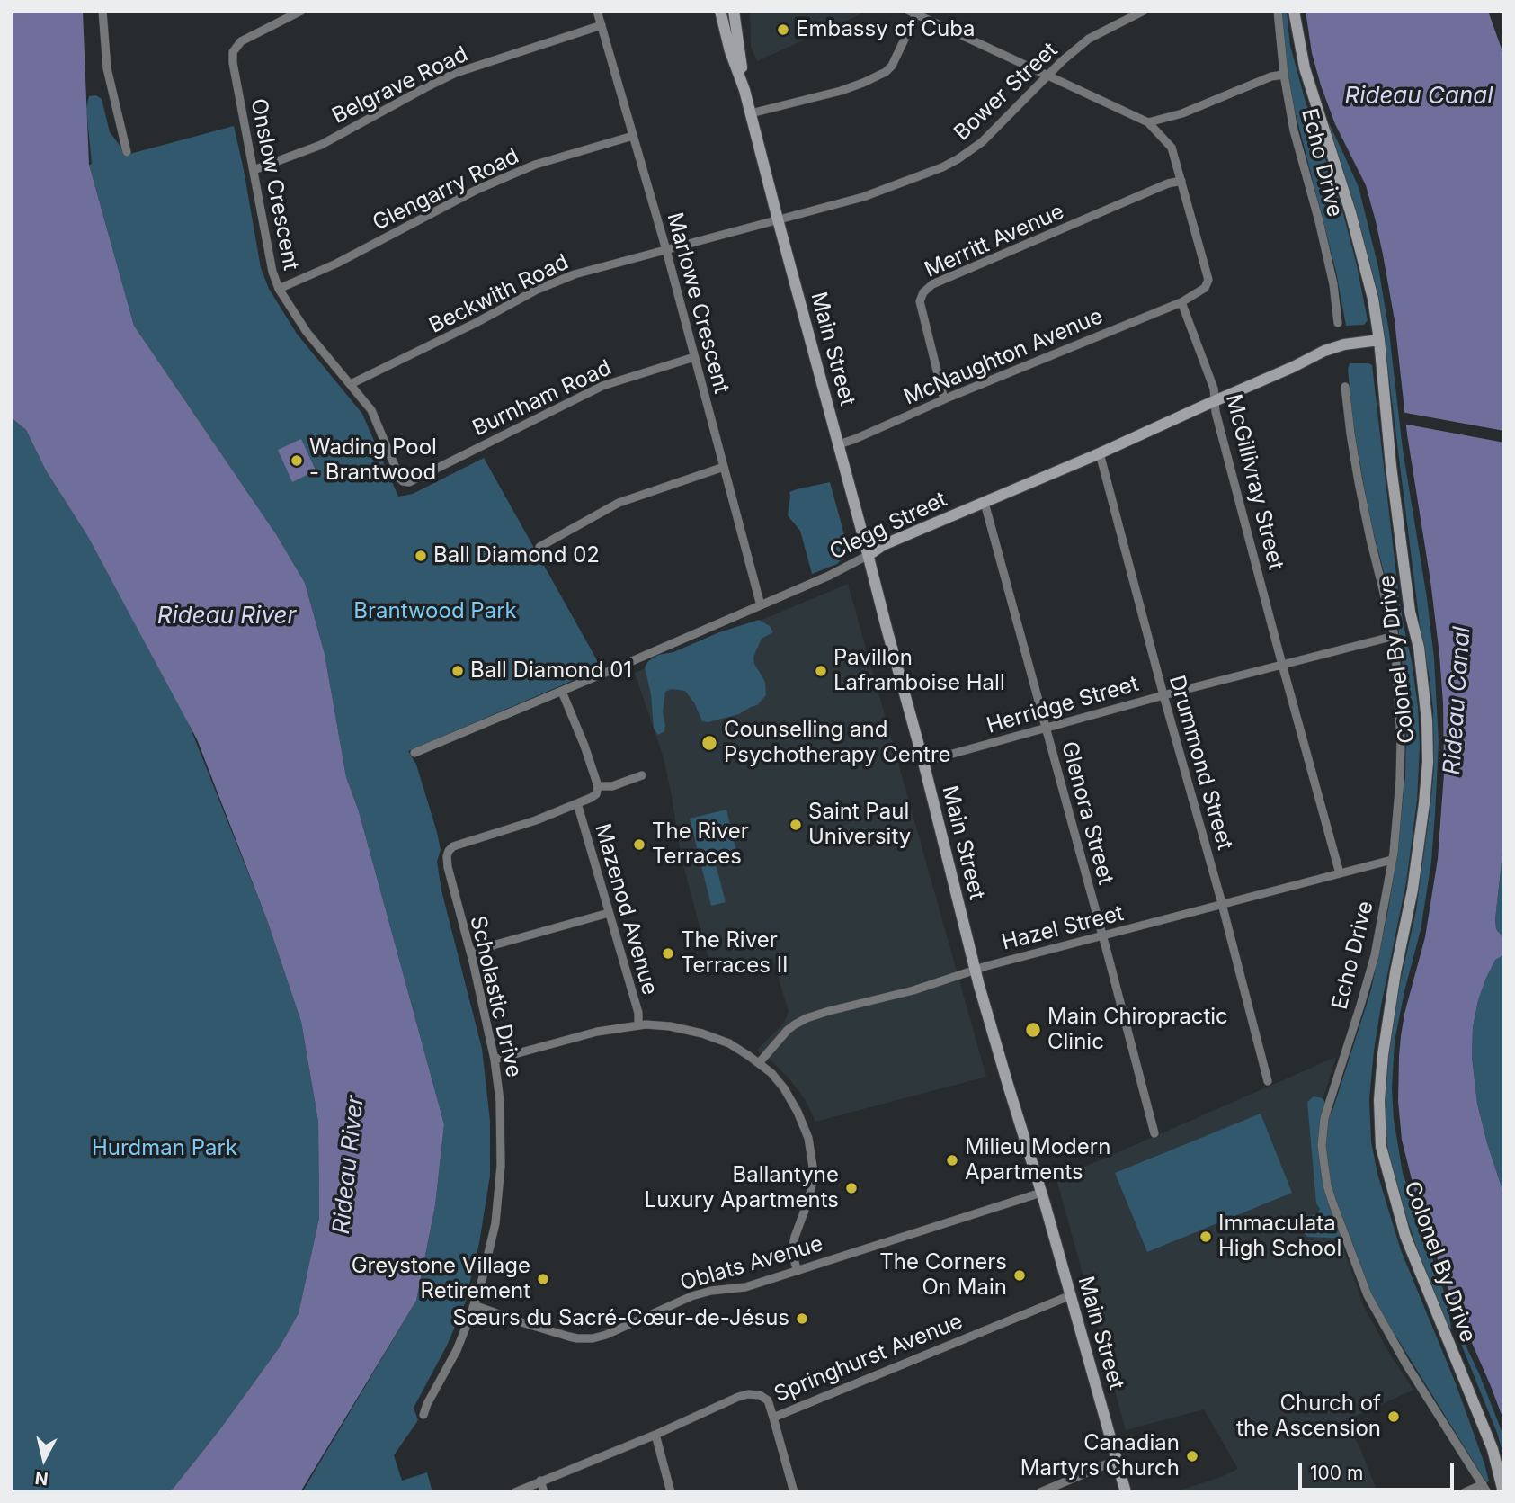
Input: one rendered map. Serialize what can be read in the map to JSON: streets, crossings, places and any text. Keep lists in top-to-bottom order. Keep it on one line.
{"streets":{"main road":["Main Street","Clegg Street","Colonel By Drive"],"street":["Belgrave Road","Bower Street","Echo Drive","Onslow Crescent","Glengarry Road","Merritt Avenue","Beckwith Road","Marlowe Crescent","McNaughton Avenue","Burnham Road","McGillivray Street","Herridge Street","Drummond Street","Glenora Street","Mazenod Avenue","Hazel Street","Scholastic Drive","Oblats Avenue","Springhurst Avenue"]},"crossings":[["Belgrave Road","Onslow Crescent"],["Belgrave Road","Marlowe Crescent"],["Bower Street","Beckwith Road"],["Bower Street","Main Street"],["Echo Drive","Herridge Street"],["Echo Drive","Hazel Street"],["Onslow Crescent","Glengarry Road"],["Onslow Crescent","Beckwith Road"],["Onslow Crescent","Burnham Road"],["Glengarry Road","Marlowe Crescent"],["Merritt Avenue","McNaughton Avenue"],["Beckwith Road","Marlowe Crescent"],["Beckwith Road","Main Street"],["Marlowe Crescent","Burnham Road"],["Marlowe Crescent","Clegg Street"],["Main Street","McNaughton Avenue"],["Main Street","Clegg Street"],["Main Street","Herridge Street"],["Main Street","Hazel Street"],["Main Street","Oblats Avenue"],["Main Street","Springhurst Avenue"],["McNaughton Avenue","McGillivray Street"],["McGillivray Street","Clegg Street"],["McGillivray Street","Herridge Street"],["McGillivray Street","Hazel Street"],["Clegg Street","Colonel By Drive"],["Clegg Street","Drummond Street"],["Clegg Street","Glenora Street"],["Herridge Street","Drummond Street"],["Herridge Street","Glenora Street"],["Drummond Street","Hazel Street"],["Glenora Street","Hazel Street"],["Mazenod Avenue","Scholastic Drive"],["Scholastic Drive","Oblats Avenue"]],"water":["Rideau Canal","Rideau River"],"parks":["Brantwood Park","Hurdman Park"],"places":["Embassy of Cuba","Wading Pool - Brantwood","Ball Diamond 02","Ball Diamond 01","Pavillon Laframboise Hall","Counselling and Psychotherapy Centre","Saint Paul University","The River Terraces","The River Terraces II","Main Chiropractic Clinic","Milieu Modern Apartments","Ballantyne Luxury Apartments","Immaculata High School","The Corners On Main","Greystone Village Retirement","Sœurs du Sacré-Cœur-de-Jésus","Church of the Ascension","Canadian Martyrs Church"],"scale_bar":"100 m","north":"bottom"}
